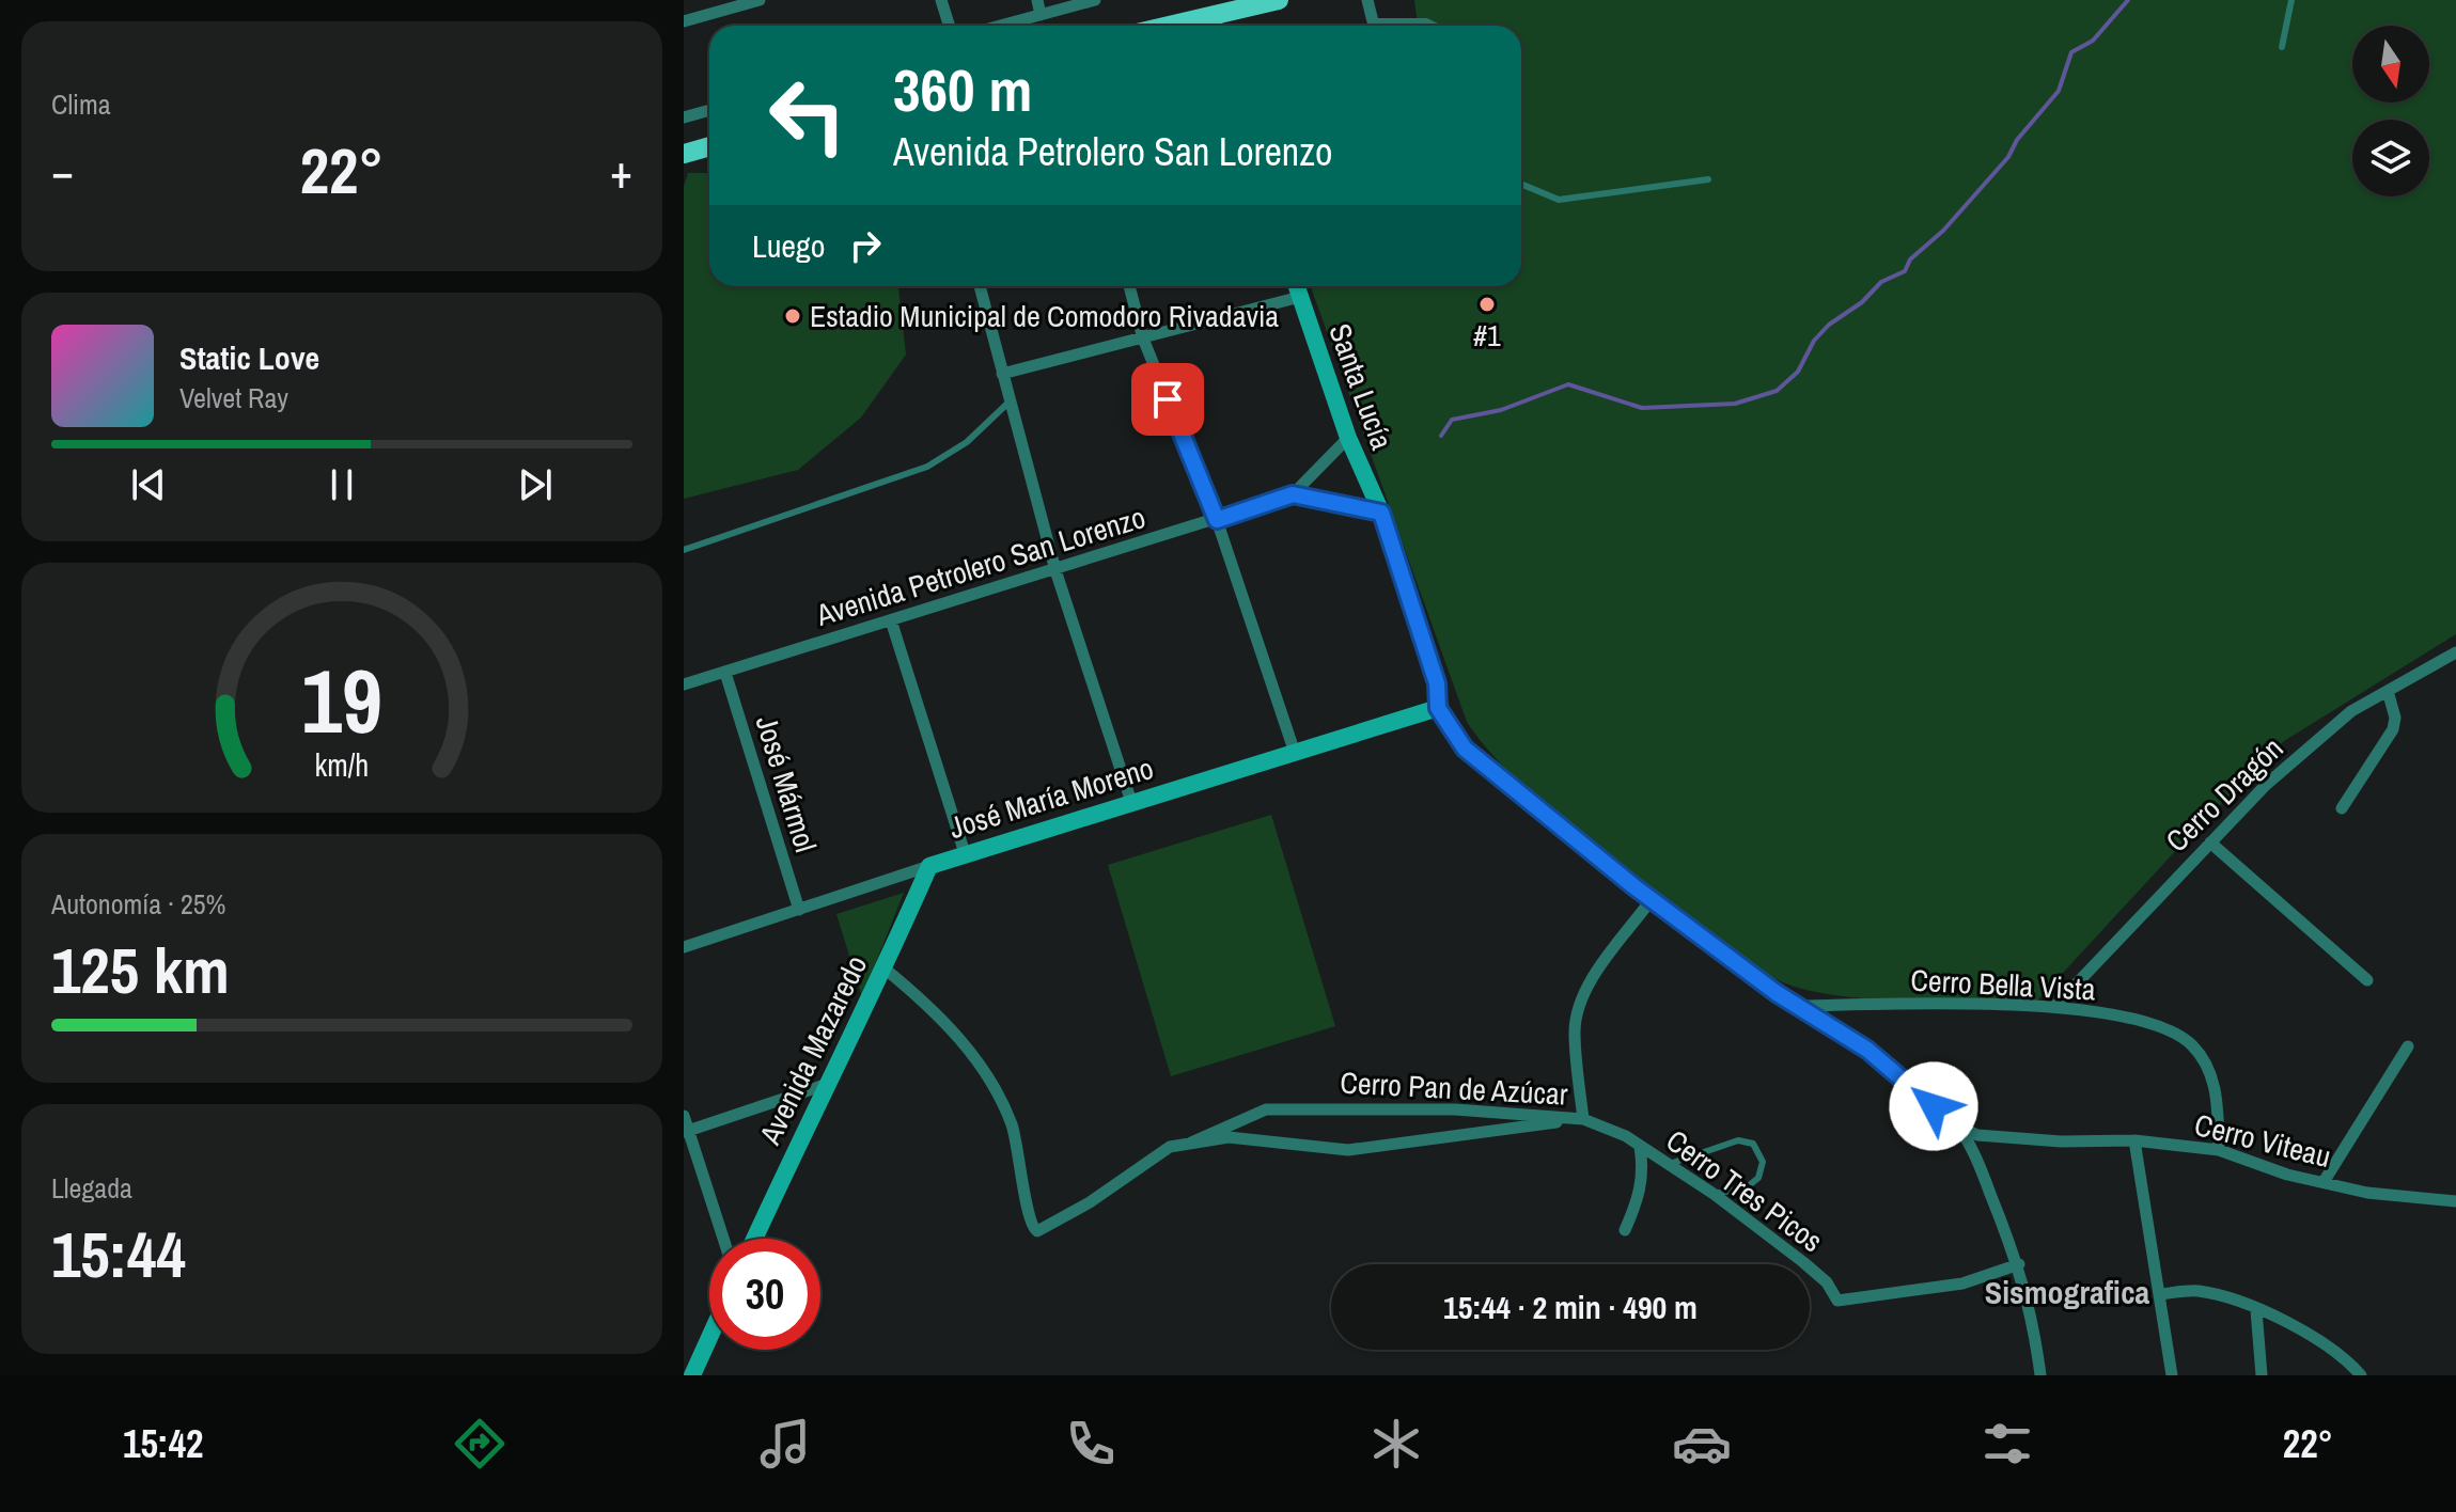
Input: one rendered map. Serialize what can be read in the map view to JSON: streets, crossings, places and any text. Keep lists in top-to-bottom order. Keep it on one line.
{"streets":{"street":["Santa Lucía","Avenida Petrolero San Lorenzo","José Mármol","Cerro Dragón","José María Moreno","Cerro Bella Vista","Avenida Mazaredo","Cerro Pan de Azúcar","Cerro Viteau","Cerro Tres Picos"]},"crossings":[["Santa Lucía","Avenida Petrolero San Lorenzo"],["Santa Lucía","José María Moreno"],["Avenida Petrolero San Lorenzo","José Mármol"],["José Mármol","José María Moreno"],["Cerro Dragón","Cerro Bella Vista"],["José María Moreno","Avenida Mazaredo"],["Cerro Bella Vista","Cerro Viteau"],["Avenida Mazaredo","Cerro Pan de Azúcar"],["Cerro Pan de Azúcar","Cerro Tres Picos"]],"districts":["Sismografica"],"places":["#1","Estadio Municipal de Comodoro Rivadavia"],"north":"bottom","page":{"tile":["Clima",["Autonomía · 25%","125 km"],["Llegada","15:44"]],"turn":["360 m","Avenida Petrolero San Lorenzo"],"heat":["−","22°","+"],"then":"Luego","song":["Static Love","Velvet Ray"],"limit":"30","trip":"15:44 · 2 min · 490 m","tabs":["15:42","22°"],"gauge":["19","km/h"]}}
